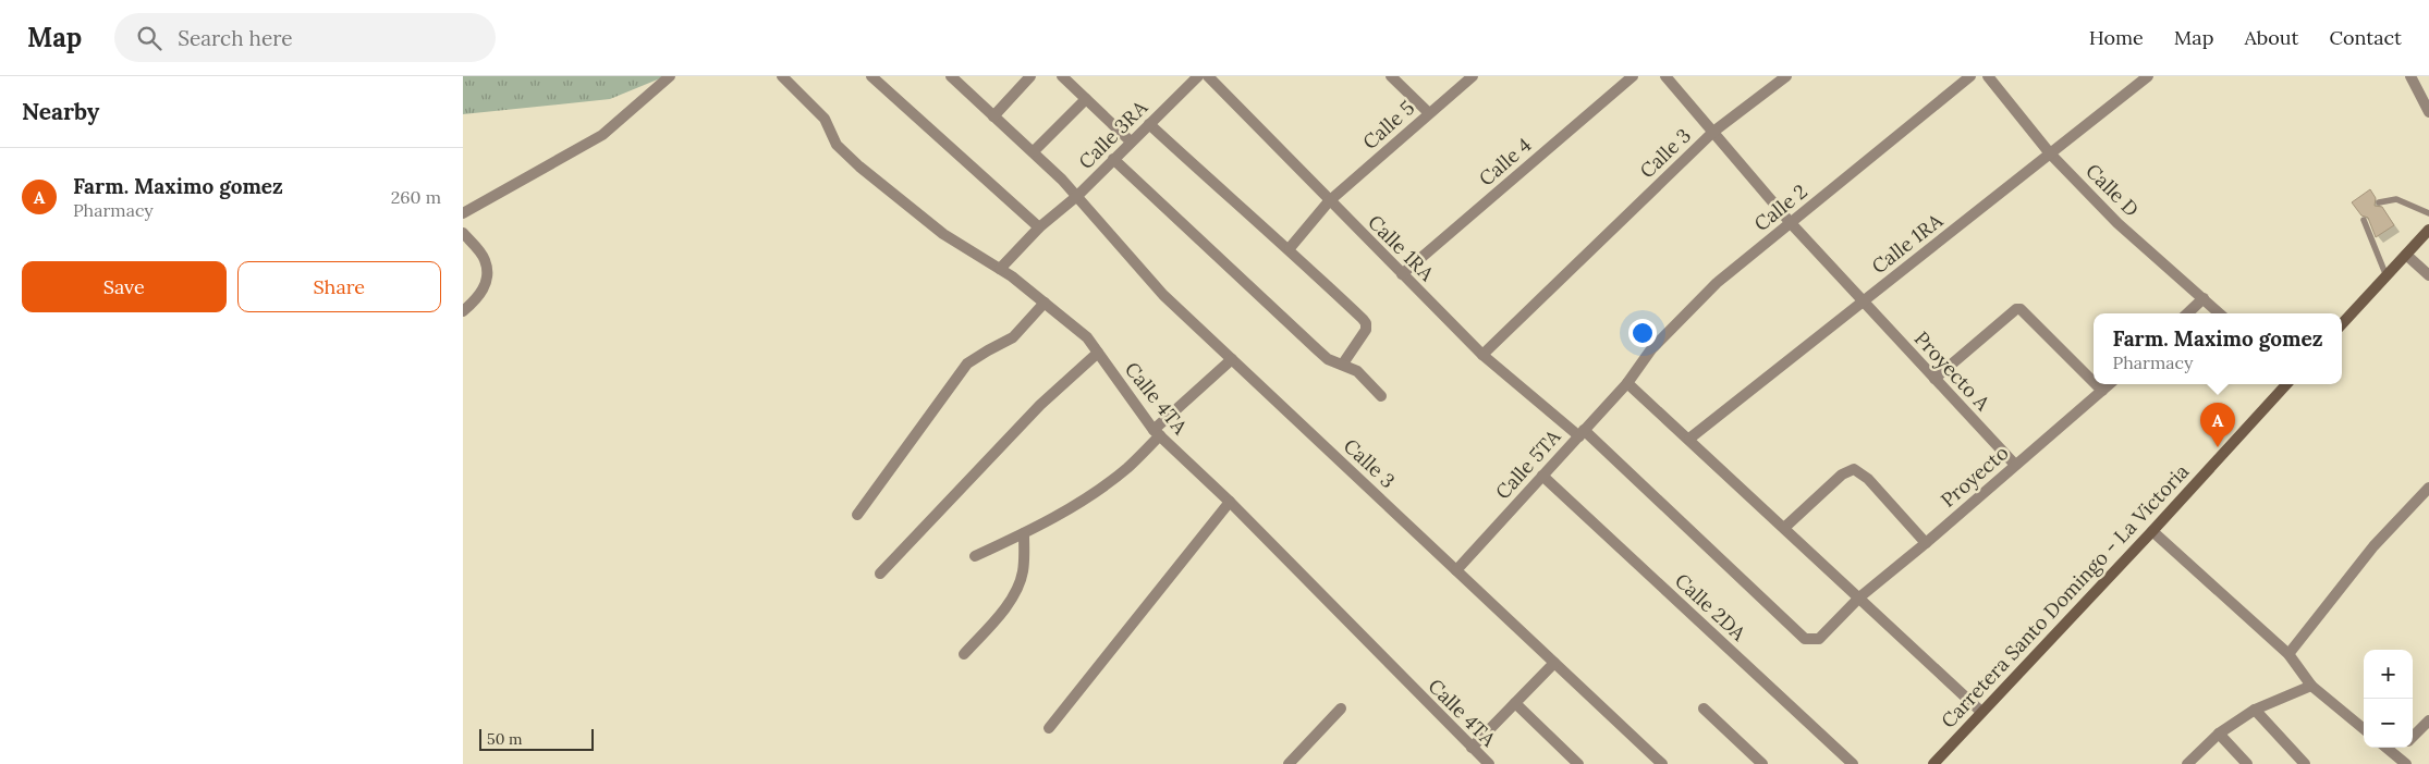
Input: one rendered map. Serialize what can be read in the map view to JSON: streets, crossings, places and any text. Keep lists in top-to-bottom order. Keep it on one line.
{"streets":{"main road":["Carretera Santo Domingo - La Victoria"],"street":["Calle 5","Calle 3RA","Calle 3","Calle 4","Calle D","Calle 2","Calle 1RA","Proyecto A","Calle 4TA","Calle 5TA","Proyecto","Calle 2DA"]},"crossings":[["Calle 5","Calle 1RA"],["Calle 3RA","Calle 3"],["Calle 3RA","Calle 4TA"],["Calle 3","Calle 1RA"],["Calle 3","Proyecto A"],["Calle 3","Calle 5TA"],["Calle 4","Calle 1RA"],["Calle D","Calle 1RA"],["Calle 2","Proyecto A"],["Calle 2","Calle 5TA"],["Calle 1RA","Proyecto A"],["Calle 1RA","Calle 5TA"],["Calle 1RA","Proyecto"],["Proyecto A","Proyecto"],["Calle 5TA","Calle 2DA"]],"scale_bar":"50 m","page":{"header":"Map","search":"Search here","nav":["Home","Map","About","Contact"],"heading":"Nearby","list":[{"mark":"A","name":"Farm. Maximo gomez","note":"Pharmacy","value":"260 m"}],"buttons":["Save","Share"],"popup":["Farm. Maximo gomez","Pharmacy"],"pins":"A","map_buttons":["+","−"],"scale":"50 m"}}
